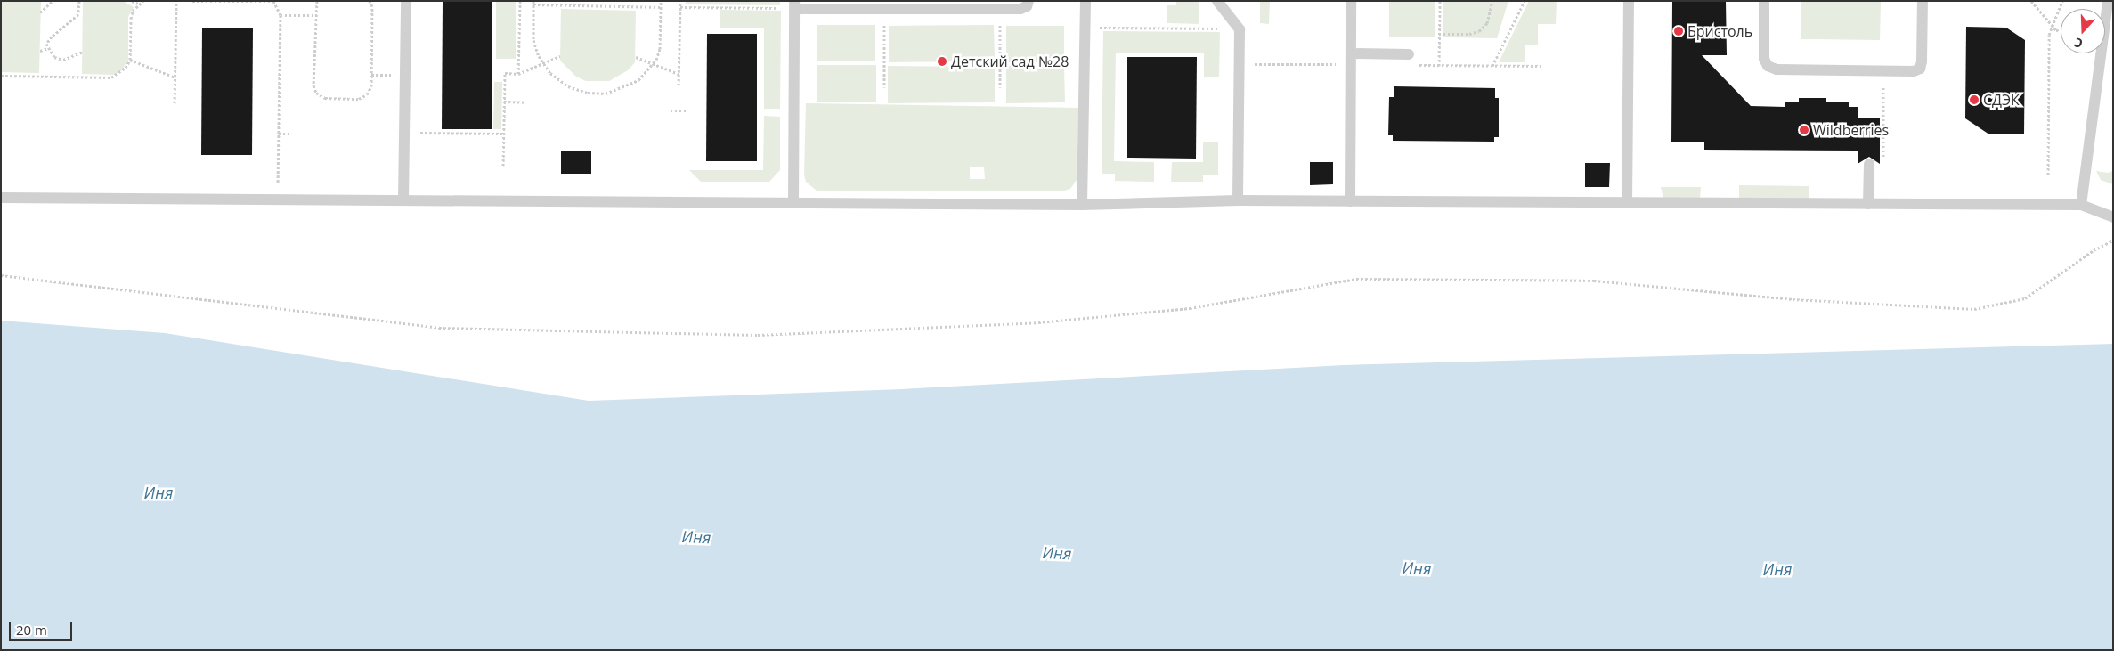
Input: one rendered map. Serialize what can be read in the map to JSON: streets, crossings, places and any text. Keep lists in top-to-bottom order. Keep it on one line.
{"water":["Иня"],"places":["Бристоль","Детский сад №28","СДЭК","Wildberries"],"scale_bar":"20 m","north":"bottom"}
